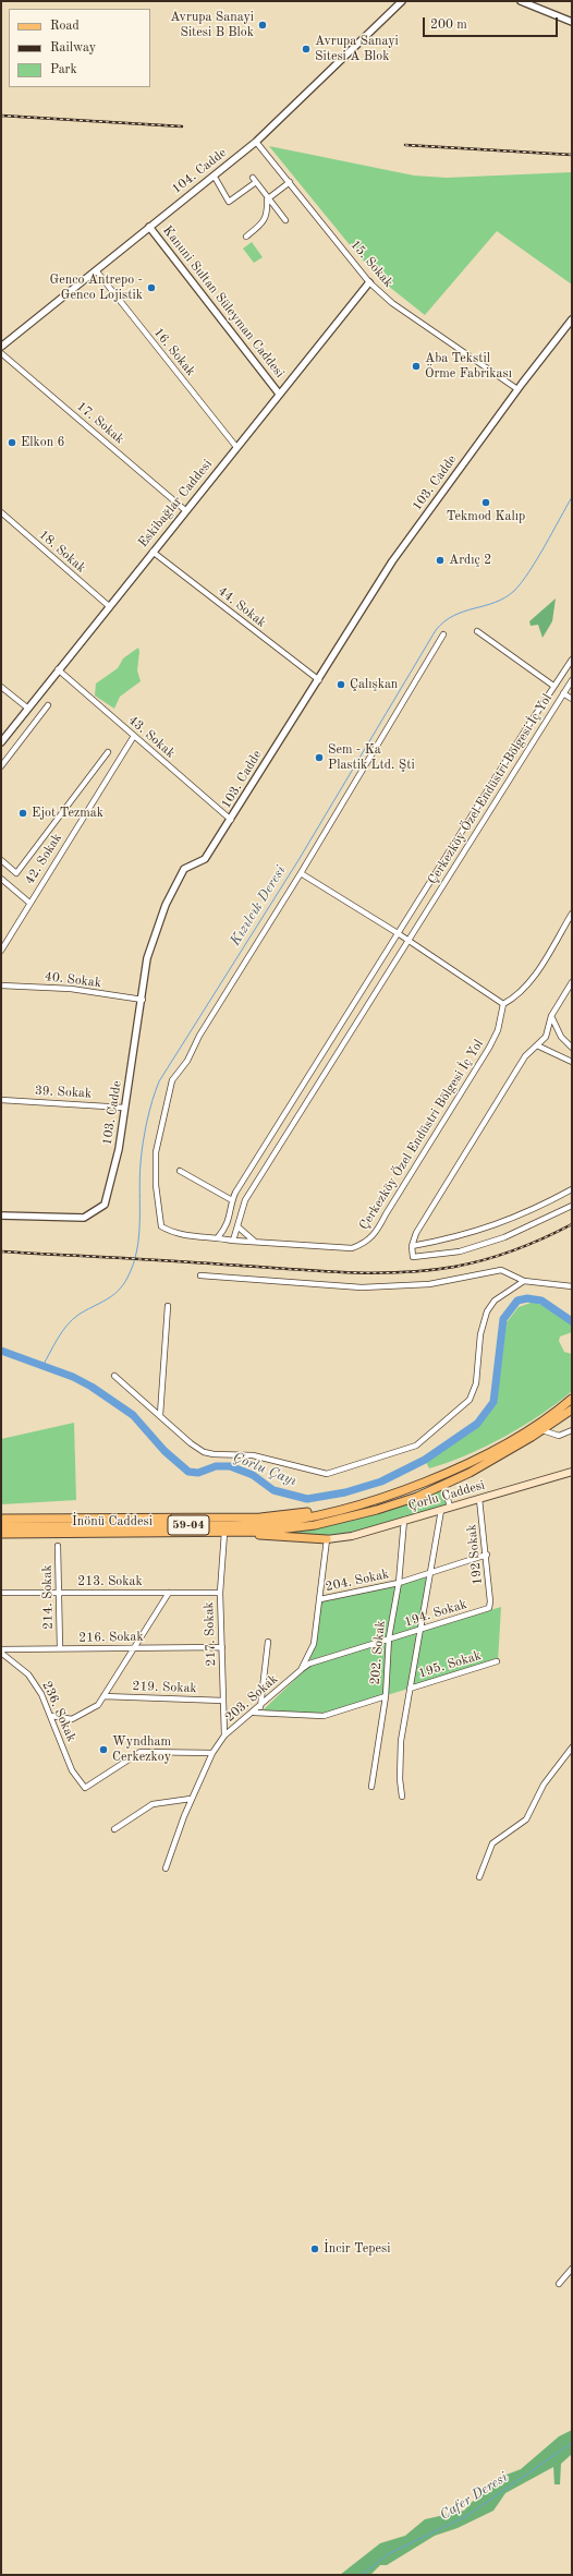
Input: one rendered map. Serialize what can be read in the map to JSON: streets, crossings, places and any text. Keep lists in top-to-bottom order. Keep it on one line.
{"streets":{"main road":["Çorlu Caddesi","İnönü Caddesi","59-04"],"street":["104. Cadde","15. Sokak","Kanuni Sultan Süleyman Caddesi","16. Sokak","17. Sokak","103. Cadde","Eskibağlar Caddesi","18. Sokak","44. Sokak","43. Sokak","Çerkezköy Özel Endüstri Bölgesi İç Yol","42. Sokak","40. Sokak","39. Sokak","192 Sokak","204. Sokak","213. Sokak","214. Sokak","194. Sokak","217. Sokak","216. Sokak","202. Sokak","195. Sokak","219. Sokak","203. Sokak","236. Sokak"]},"crossings":[["104. Cadde","15. Sokak"],["104. Cadde","Kanuni Sultan Süleyman Caddesi"],["104. Cadde","16. Sokak"],["15. Sokak","103. Cadde"],["15. Sokak","Eskibağlar Caddesi"],["Kanuni Sultan Süleyman Caddesi","Eskibağlar Caddesi"],["16. Sokak","Eskibağlar Caddesi"],["17. Sokak","Eskibağlar Caddesi"],["103. Cadde","44. Sokak"],["103. Cadde","43. Sokak"],["103. Cadde","40. Sokak"],["103. Cadde","39. Sokak"],["Eskibağlar Caddesi","18. Sokak"],["Eskibağlar Caddesi","44. Sokak"],["Eskibağlar Caddesi","43. Sokak"],["43. Sokak","42. Sokak"],["Çorlu Caddesi","192 Sokak"],["Çorlu Caddesi","202. Sokak"],["Çorlu Caddesi","203. Sokak"],["İnönü Caddesi","59-04"],["İnönü Caddesi","217. Sokak"],["59-04","217. Sokak"],["192 Sokak","204. Sokak"],["192 Sokak","194. Sokak"],["204. Sokak","202. Sokak"],["204. Sokak","203. Sokak"],["213. Sokak","214. Sokak"],["213. Sokak","217. Sokak"],["214. Sokak","216. Sokak"],["194. Sokak","202. Sokak"],["194. Sokak","203. Sokak"],["217. Sokak","216. Sokak"],["217. Sokak","219. Sokak"],["217. Sokak","203. Sokak"],["203. Sokak","236. Sokak"]],"water":["Kızılcık Deresi","Çorlu Çayı","Cafer Deresi"],"places":["Avrupa Sanayi Sitesi B Blok","Avrupa Sanayi Sitesi A Blok","Genco Antrepo - Genco Lojistik","Aba Tekstil Örme Fabrikası","Elkon 6","Tekmod Kalıp","Ardıç 2","Çalışkan","Sem - Ka Plastik Ltd. Şti","Ejot Tezmak","Wyndham Cerkezkoy","İncir Tepesi"],"legend":["Road","Railway","Park"],"scale_bar":"200 m"}
